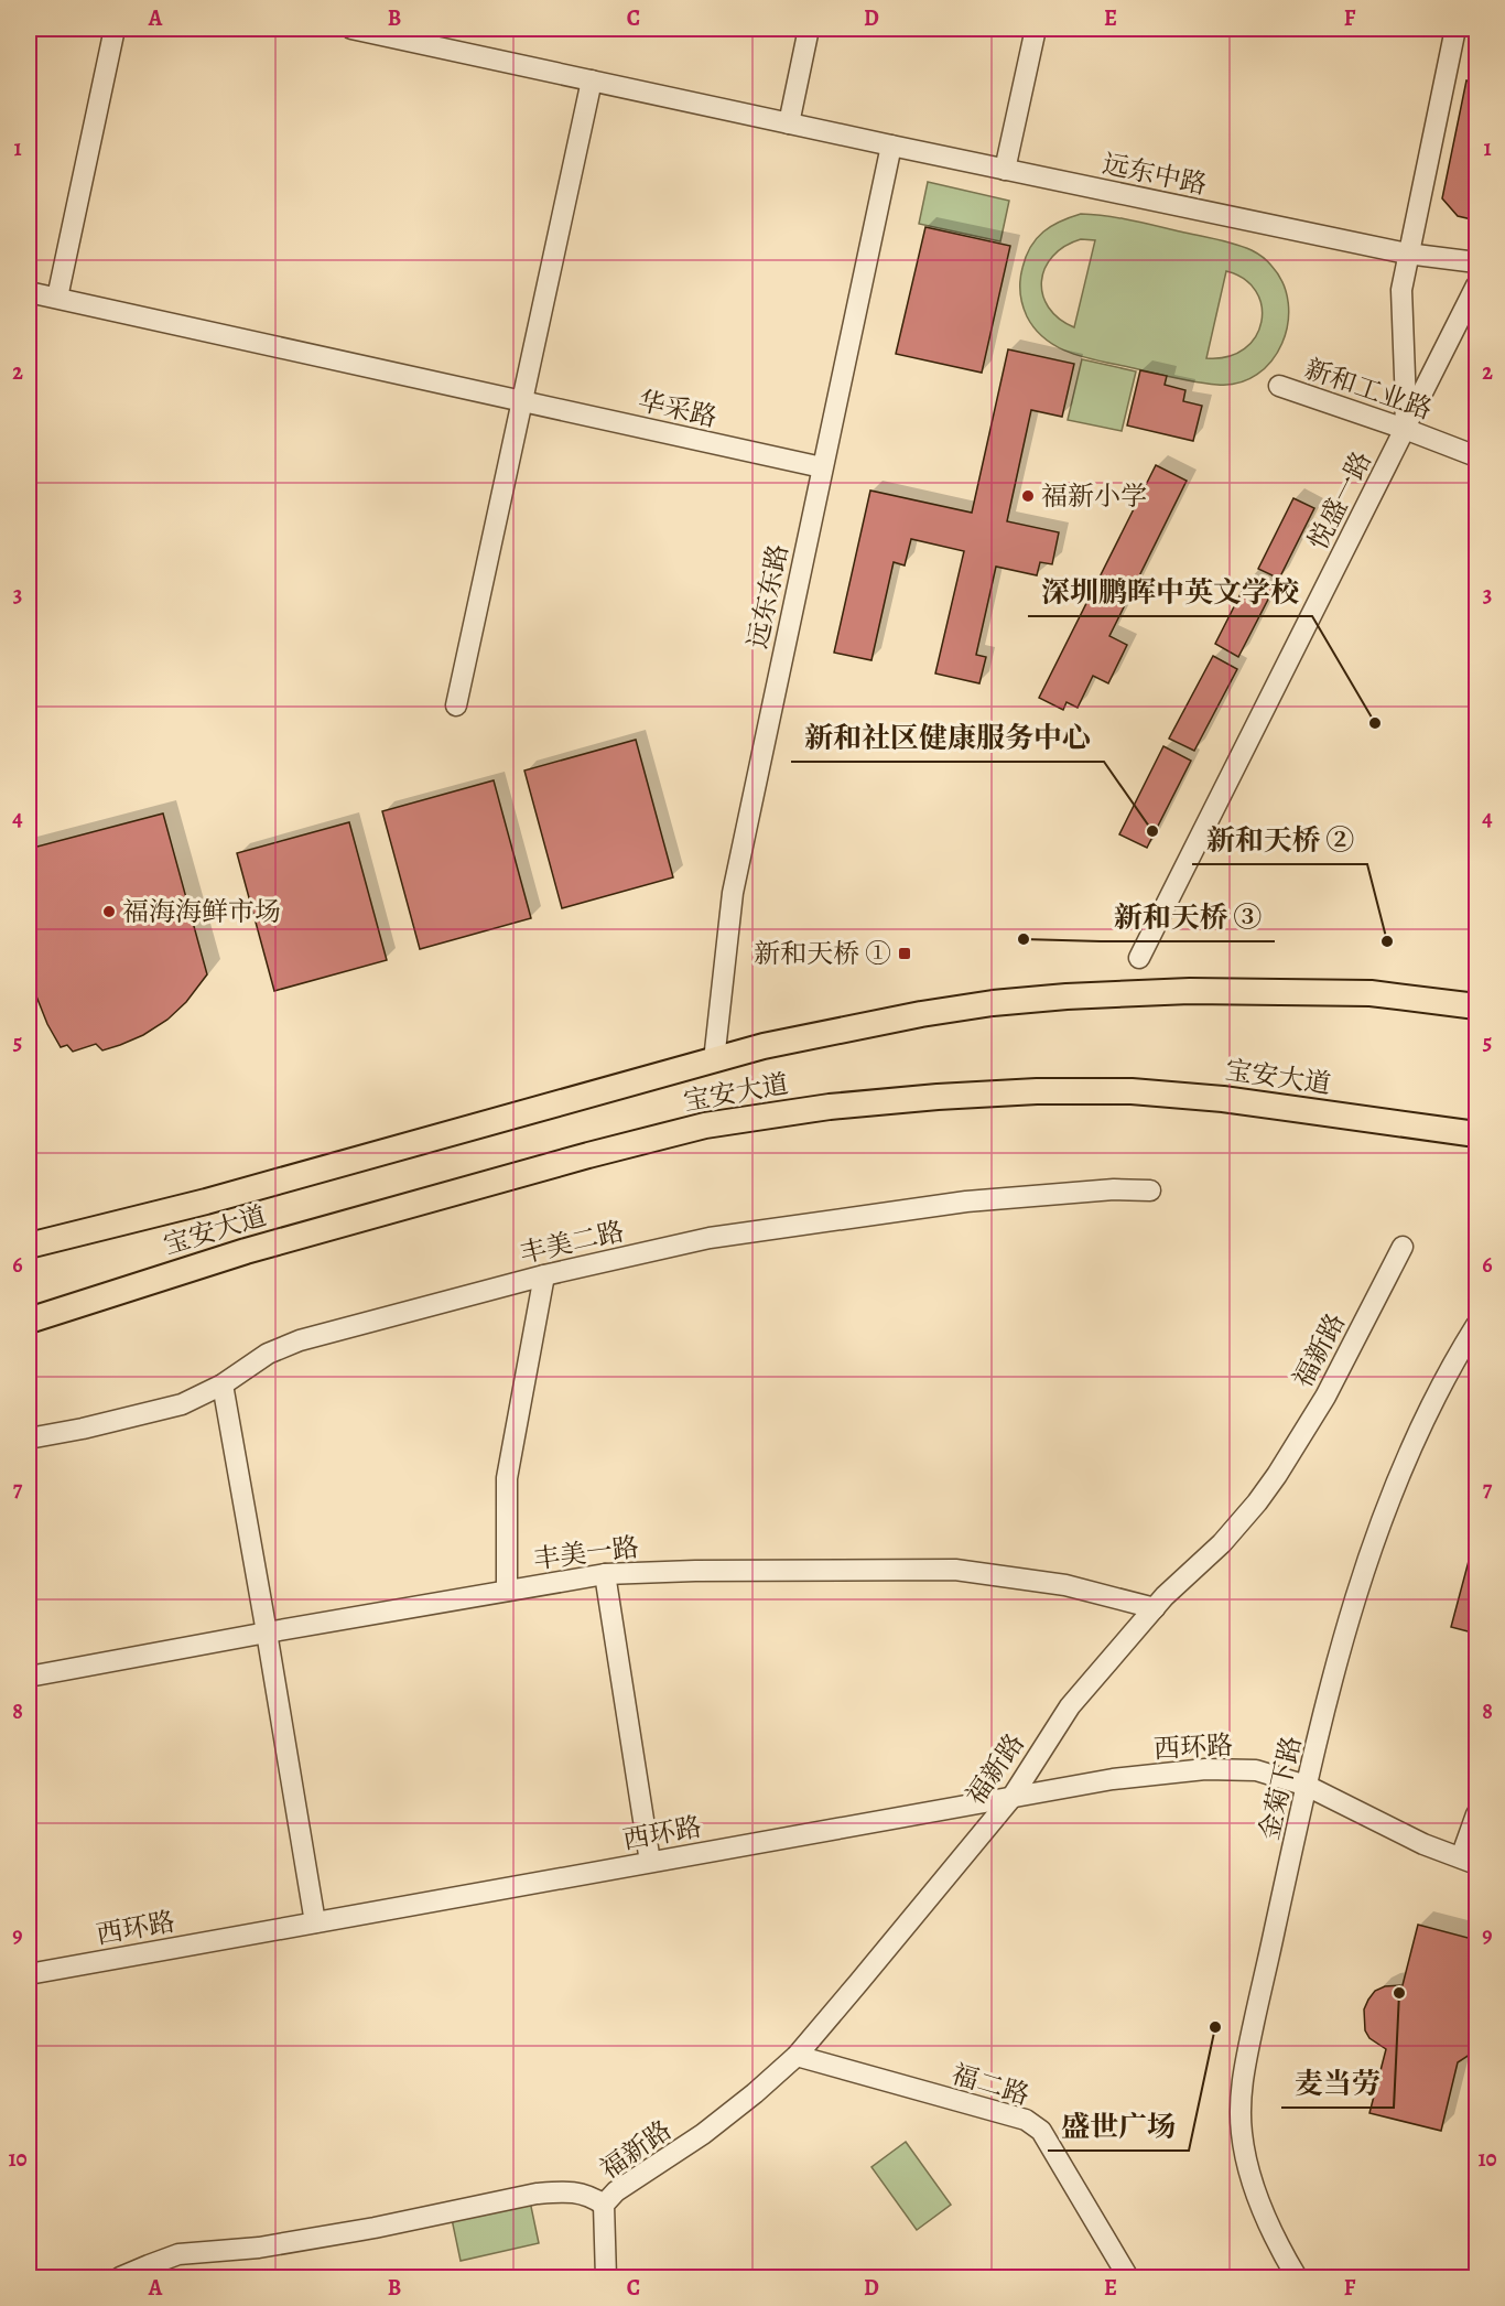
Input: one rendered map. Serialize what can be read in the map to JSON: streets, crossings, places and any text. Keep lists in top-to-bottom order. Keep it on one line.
{"streets":{"main road":["宝安大道"],"street":["远东中路","新和工业路","华采路","悦盛一路","远东东路","丰美二路","福新路","丰美一路","西环路","金菊下路","福二路"]},"crossings":[["远东中路","悦盛一路"],["远东中路","远东东路"],["新和工业路","悦盛一路"],["华采路","远东东路"],["远东东路","宝安大道"],["福新路","丰美一路"],["福新路","西环路"],["福新路","福二路"],["西环路","金菊下路"]],"places":{"other":["福新小学","深圳鹏晖中英文学校","新和社区健康服务中心","福海海鲜市场","新和天桥 ③","新和天桥 ②","麦当劳","盛世广场"],"transit":["新和天桥 ①"]},"grid":{"columns":["A","B","C","D","E","F"],"rows":["1","2","3","4","5","6","7","8","9","10"]}}
